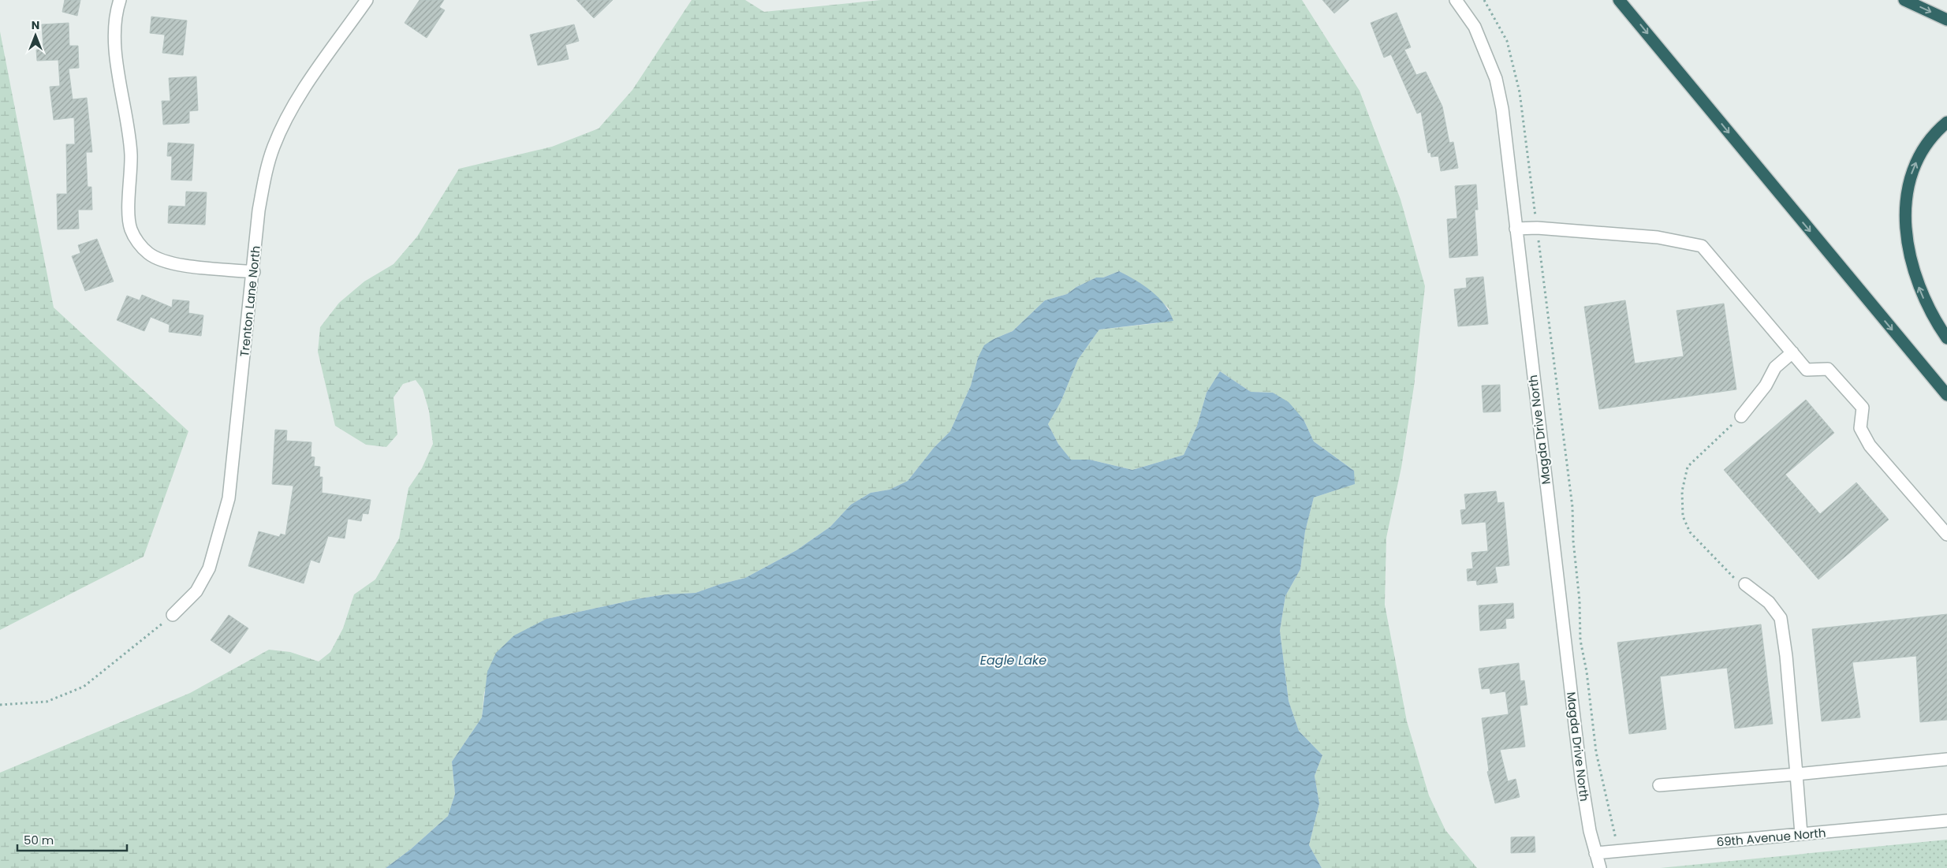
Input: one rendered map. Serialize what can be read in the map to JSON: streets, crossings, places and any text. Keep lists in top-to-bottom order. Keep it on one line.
{"streets":{"street":["Trenton Lane North","Magda Drive North","69th Avenue North"]},"crossings":[["Magda Drive North","69th Avenue North"]],"water":["Eagle Lake"],"scale_bar":"50 m","north":"top"}
